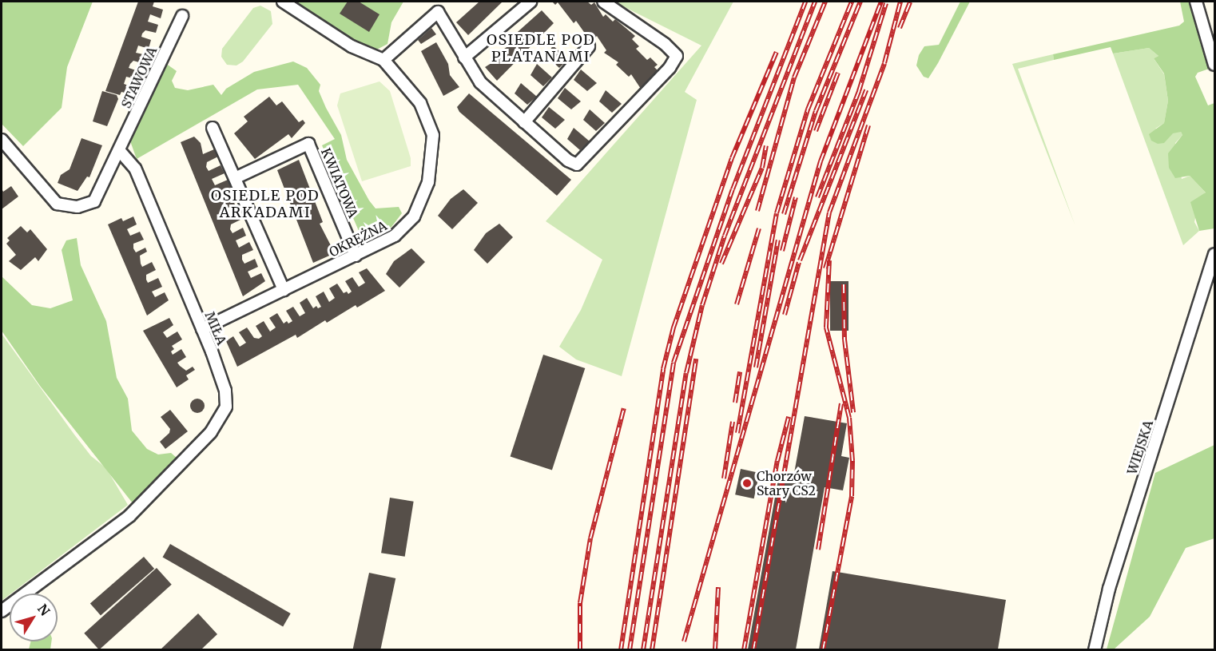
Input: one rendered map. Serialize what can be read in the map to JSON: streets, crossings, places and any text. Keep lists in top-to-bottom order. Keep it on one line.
{"streets":{"street":["STAWOWA","KWIATOWA","OKRĘŻNA","MIŁA","WIEJSKA"]},"crossings":[["STAWOWA","MIŁA"],["KWIATOWA","OKRĘŻNA"],["OKRĘŻNA","MIŁA"]],"districts":["OSIEDLE POD PLATANAMI","OSIEDLE POD ARKADAMI"],"places":["Chorzów Stary CS2"],"north":"top right"}
